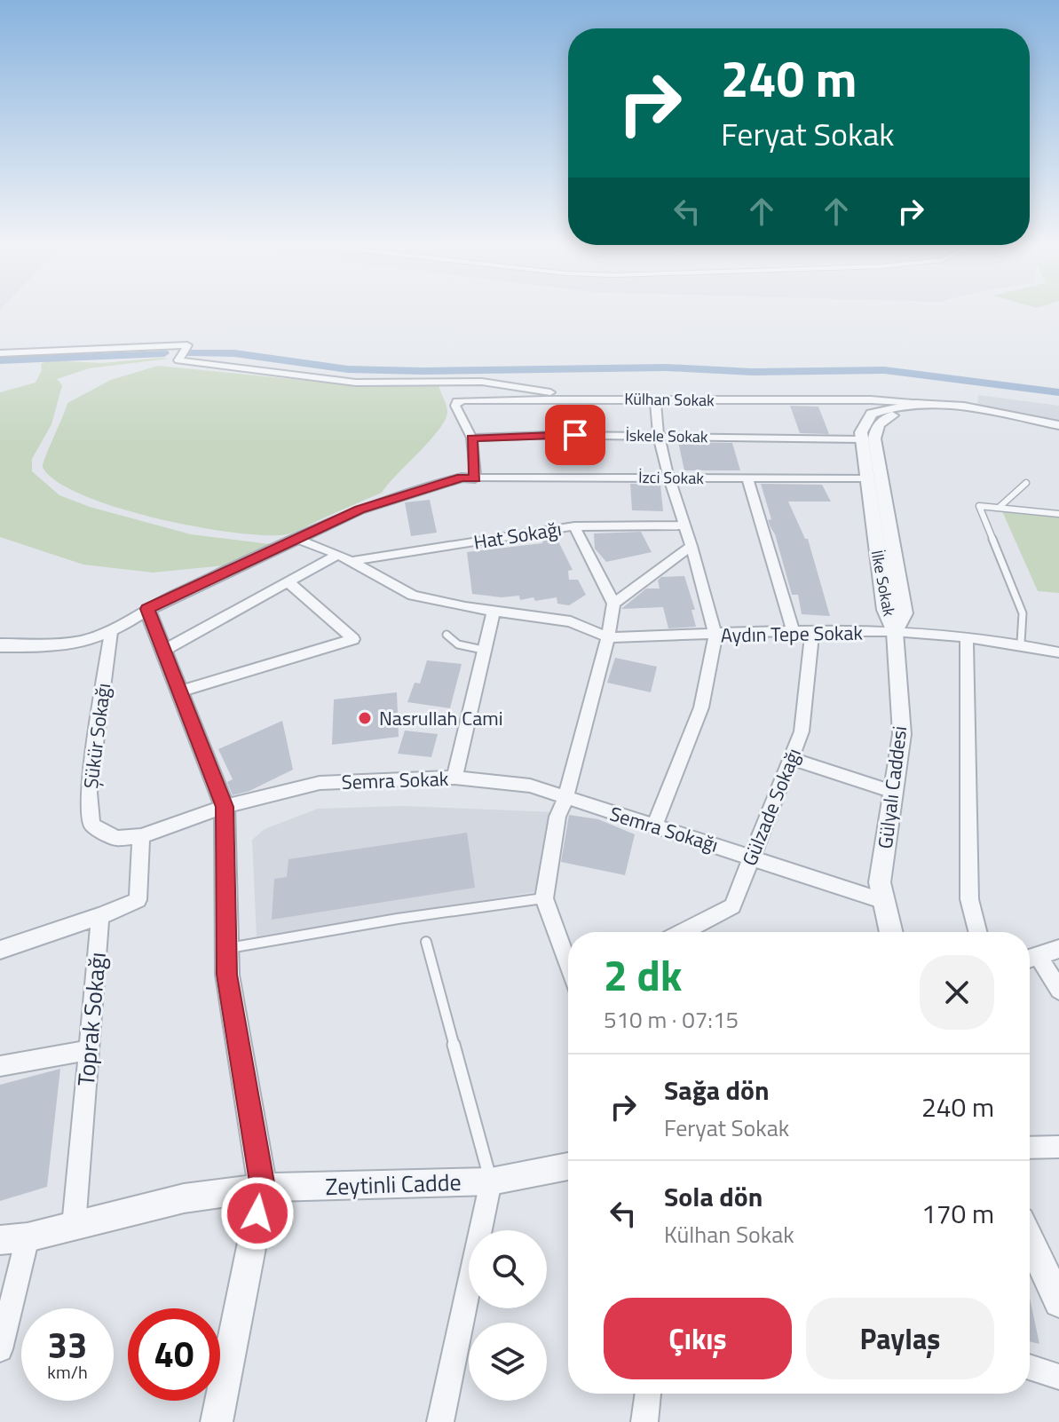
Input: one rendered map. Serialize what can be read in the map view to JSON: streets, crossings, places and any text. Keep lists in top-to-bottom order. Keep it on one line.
{"streets":{"street":["Külhan Sokak","İskele Sokak","İzci Sokak","Hat Sokağı","İlke Sokak","Aydın Tepe Sokak","Şükür Sokağı","Semra Sokak","Gülyalı Caddesi","Gülzade Sokağı","Semra Sokağı","Toprak Sokağı","Zeytinli Cadde"]},"crossings":[["Külhan Sokak","İskele Sokak"],["Külhan Sokak","İzci Sokak"],["İskele Sokak","İlke Sokak"],["İzci Sokak","İlke Sokak"],["İlke Sokak","Aydın Tepe Sokak"],["İlke Sokak","Gülyalı Caddesi"],["Aydın Tepe Sokak","Gülyalı Caddesi"],["Aydın Tepe Sokak","Gülzade Sokağı"],["Şükür Sokağı","Semra Sokak"],["Semra Sokak","Semra Sokağı"],["Gülyalı Caddesi","Semra Sokağı"],["Gülzade Sokağı","Semra Sokağı"],["Toprak Sokağı","Zeytinli Cadde"]],"places":["Nasrullah Cami"],"page":{"turn":["240 m","Feryat Sokak"],"heading":["2 dk","510 m · 07:15"],"list":[{"name":"Sağa dön","note":"Feryat Sokak","value":"240 m"},{"name":"Sola dön","note":"Külhan Sokak","value":"170 m"}],"buttons":["Çıkış","Paylaş"],"speed":"33 km/h","limit":"40"}}
